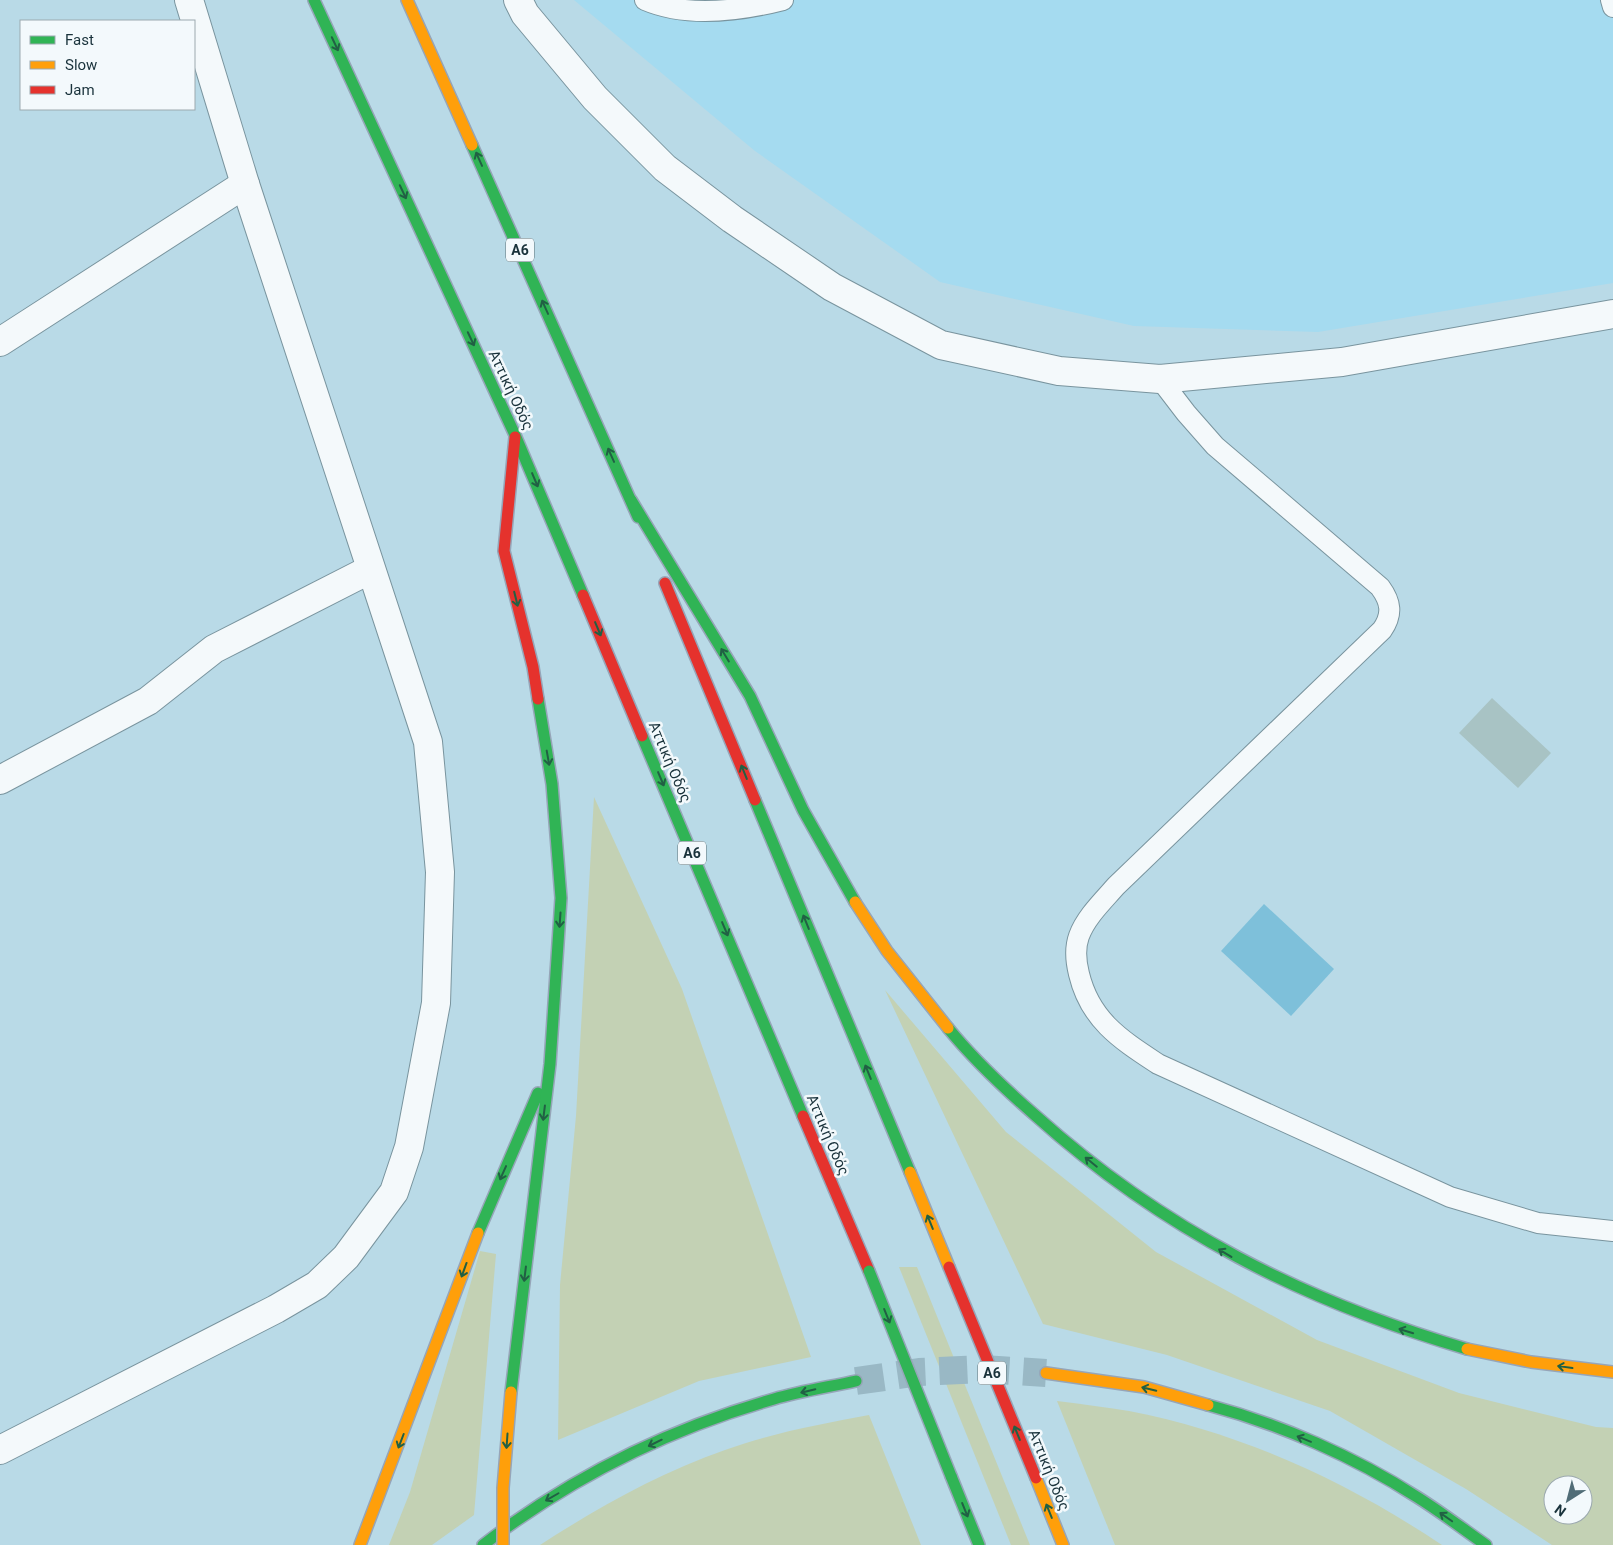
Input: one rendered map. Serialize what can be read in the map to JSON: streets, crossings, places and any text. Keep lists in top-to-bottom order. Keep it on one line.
{"streets":{"highway":["Α6","Αττική Οδός"]},"legend":["Fast","Slow","Jam"],"north":"bottom left"}
